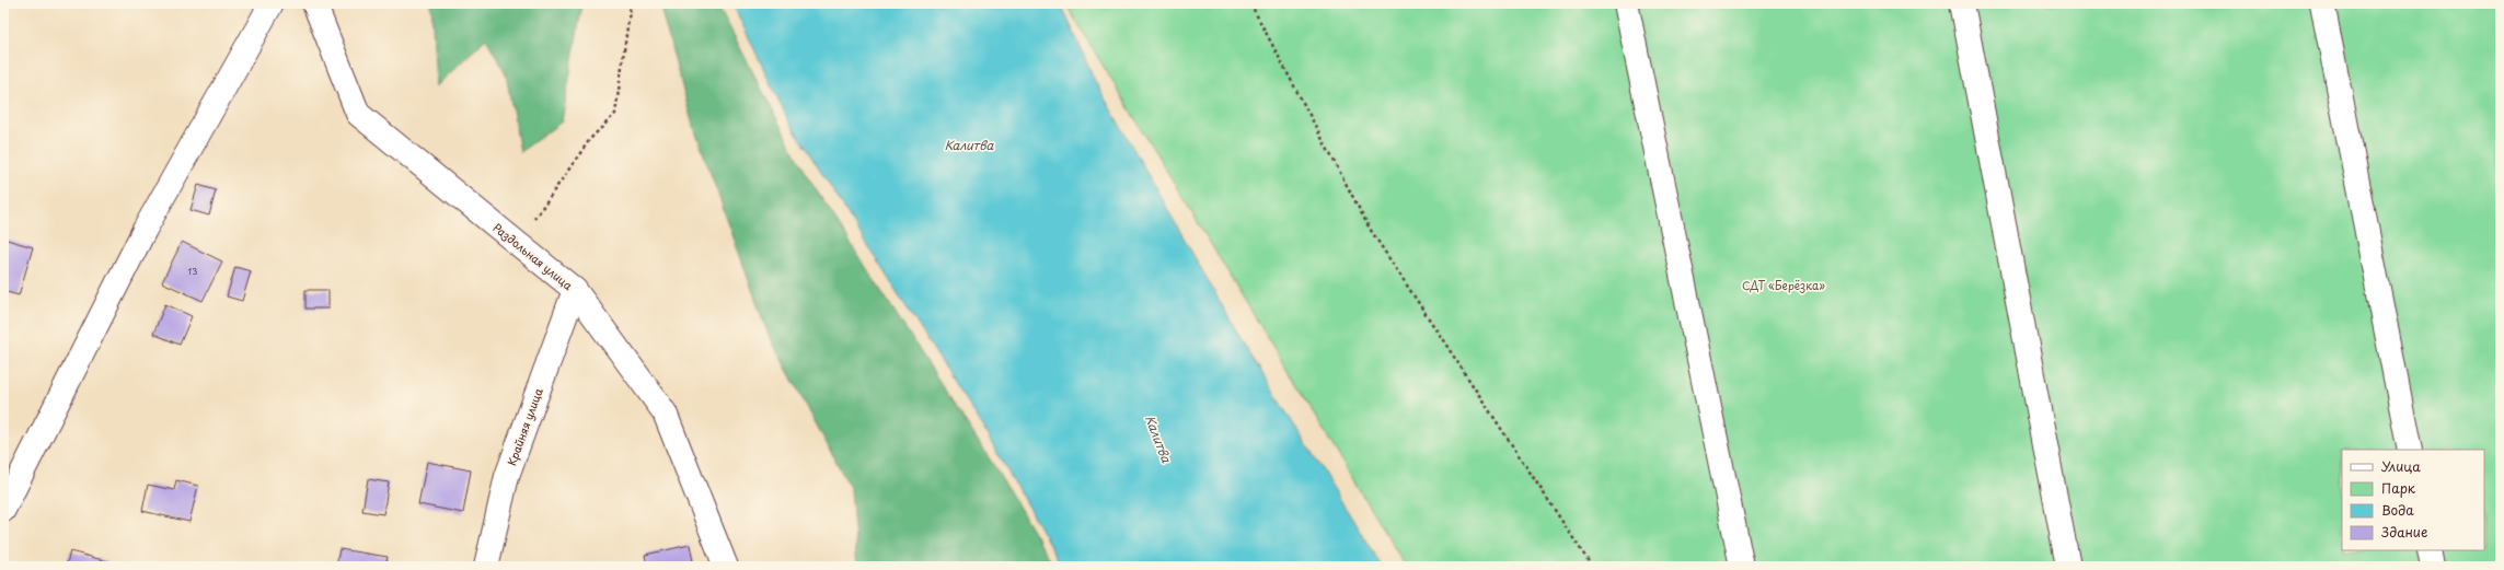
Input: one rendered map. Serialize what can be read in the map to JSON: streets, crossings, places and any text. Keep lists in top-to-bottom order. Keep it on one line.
{"streets":{"street":["Раздольная улица","Крайняя улица"]},"crossings":[["Раздольная улица","Крайняя улица"]],"water":["Калитва"],"parks":["СДТ «Берёзка»"],"house_numbers":["13"],"legend":["Улица","Парк","Вода","Здание"]}
